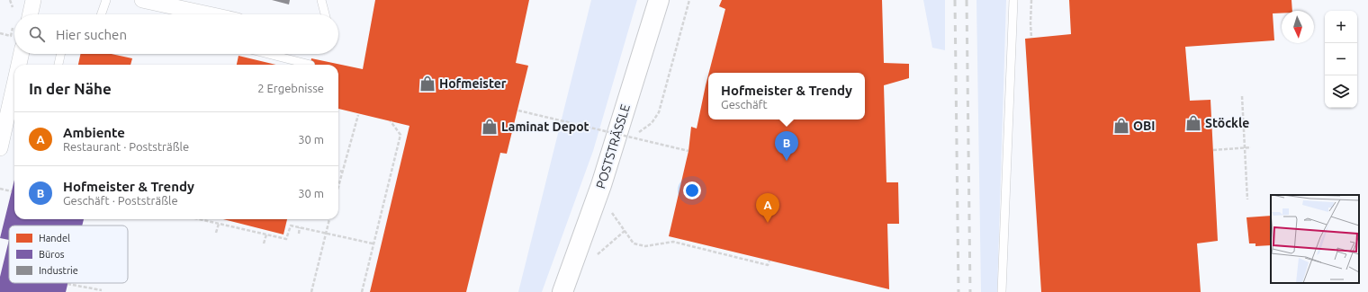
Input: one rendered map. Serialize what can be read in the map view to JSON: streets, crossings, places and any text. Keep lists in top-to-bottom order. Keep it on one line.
{"streets":{"main road":["POSTSTRÄSSLE"]},"places":{"shop":["Hofmeister","Stöckle","OBI","Laminat Depot"]},"legend":["Handel","Büros","Industrie"],"north":"bottom","page":{"map_buttons":["+","−"],"search":"Hier suchen","heading":["In der Nähe","2 Ergebnisse"],"popup":["Hofmeister & Trendy","Geschäft"],"list":[{"mark":"A","name":"Ambiente","note":"Restaurant · Poststräßle","value":"30 m"},{"mark":"B","name":"Hofmeister & Trendy","note":"Geschäft · Poststräßle","value":"30 m"}],"pins":["B","A"]}}
